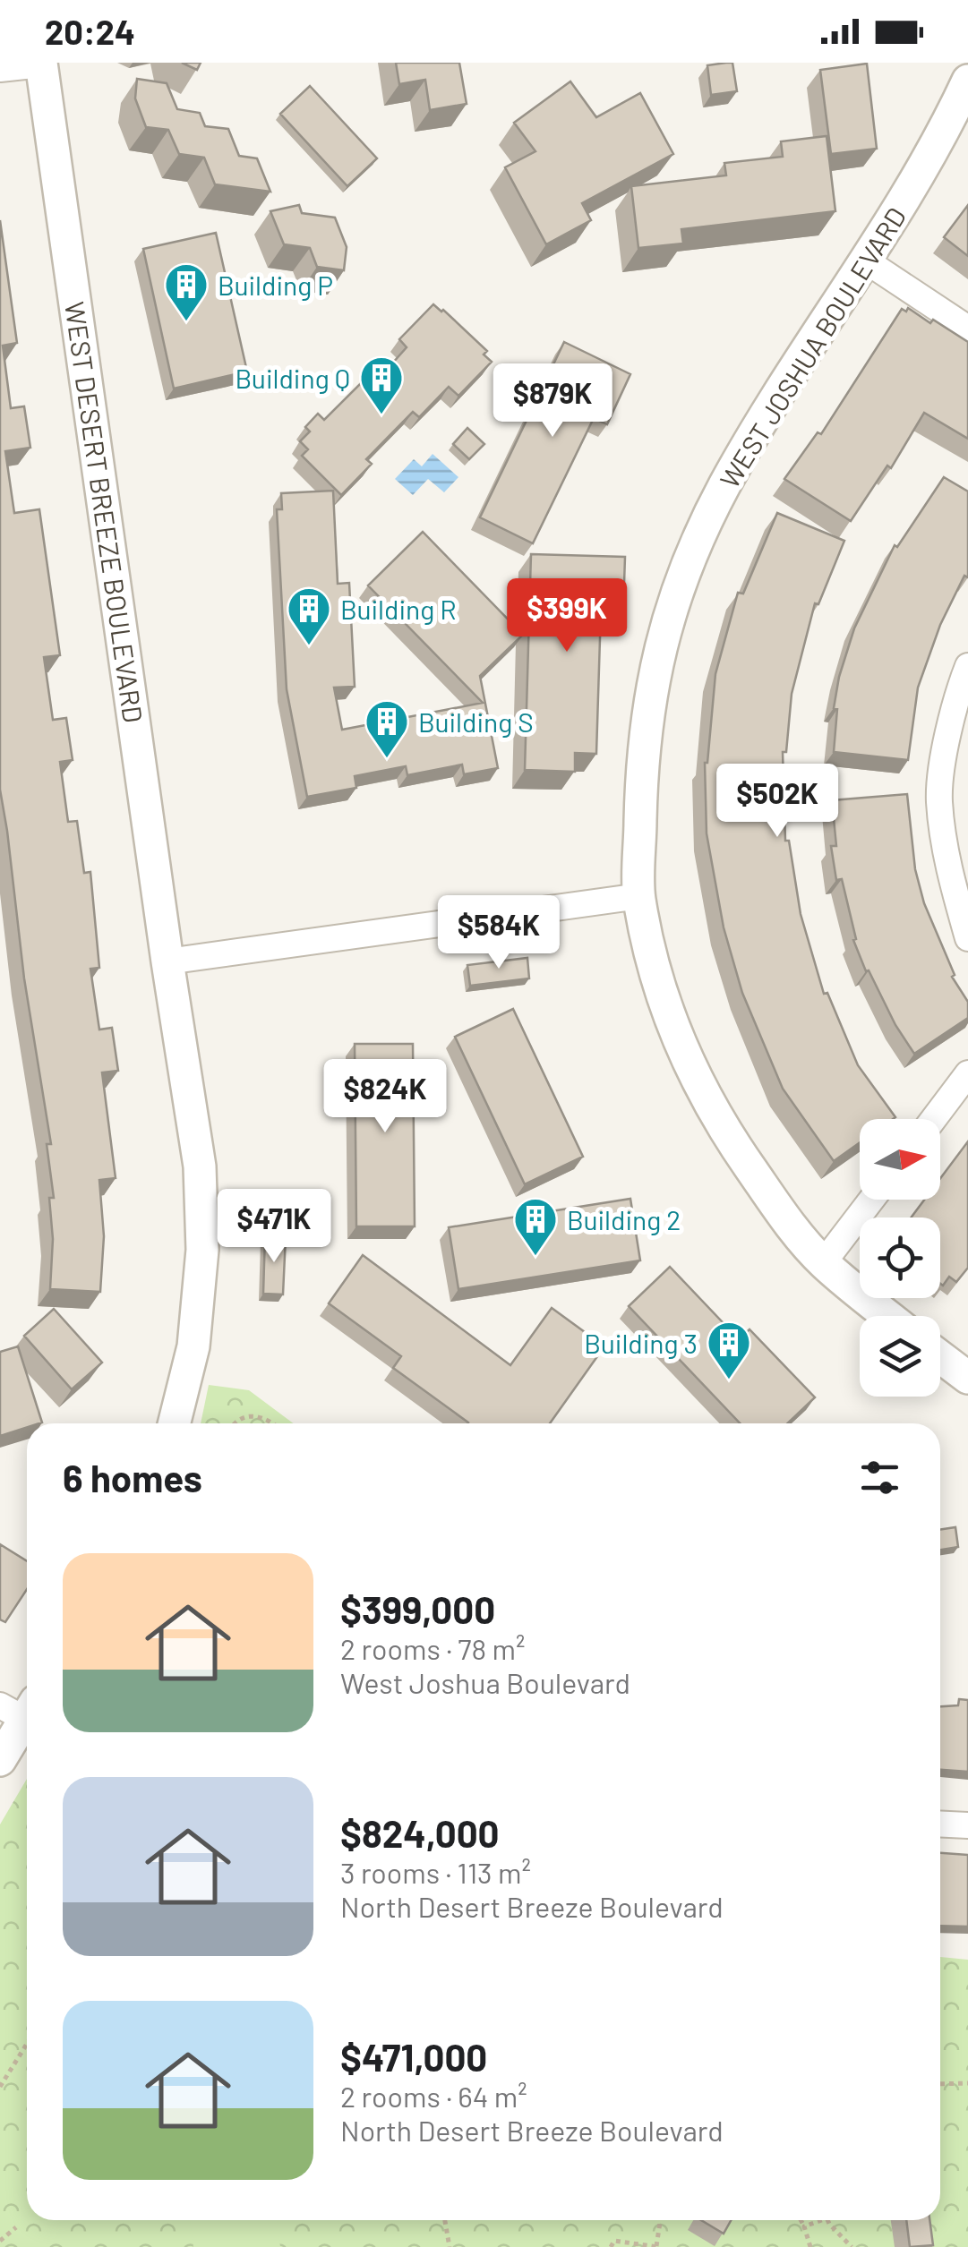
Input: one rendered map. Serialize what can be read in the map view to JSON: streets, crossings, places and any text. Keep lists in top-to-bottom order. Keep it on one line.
{"streets":{"street":["WEST JOSHUA BOULEVARD","WEST DESERT BREEZE BOULEVARD"]},"places":{"building":["Building P","Building Q","Building R","Building S","Building 2","Building 3"]},"north":"right","page":{"status":"20:24","price":["$879K","$399K","$502K","$584K","$824K","$471K"],"heading":"6 homes","list":[{"name":"$399,000","note":"2 rooms · 78 m² · West Joshua Boulevard"},{"name":"$824,000","note":"3 rooms · 113 m² · North Desert Breeze Boulevard"},{"name":"$471,000","note":"2 rooms · 64 m² · North Desert Breeze Boulevard"}]}}
